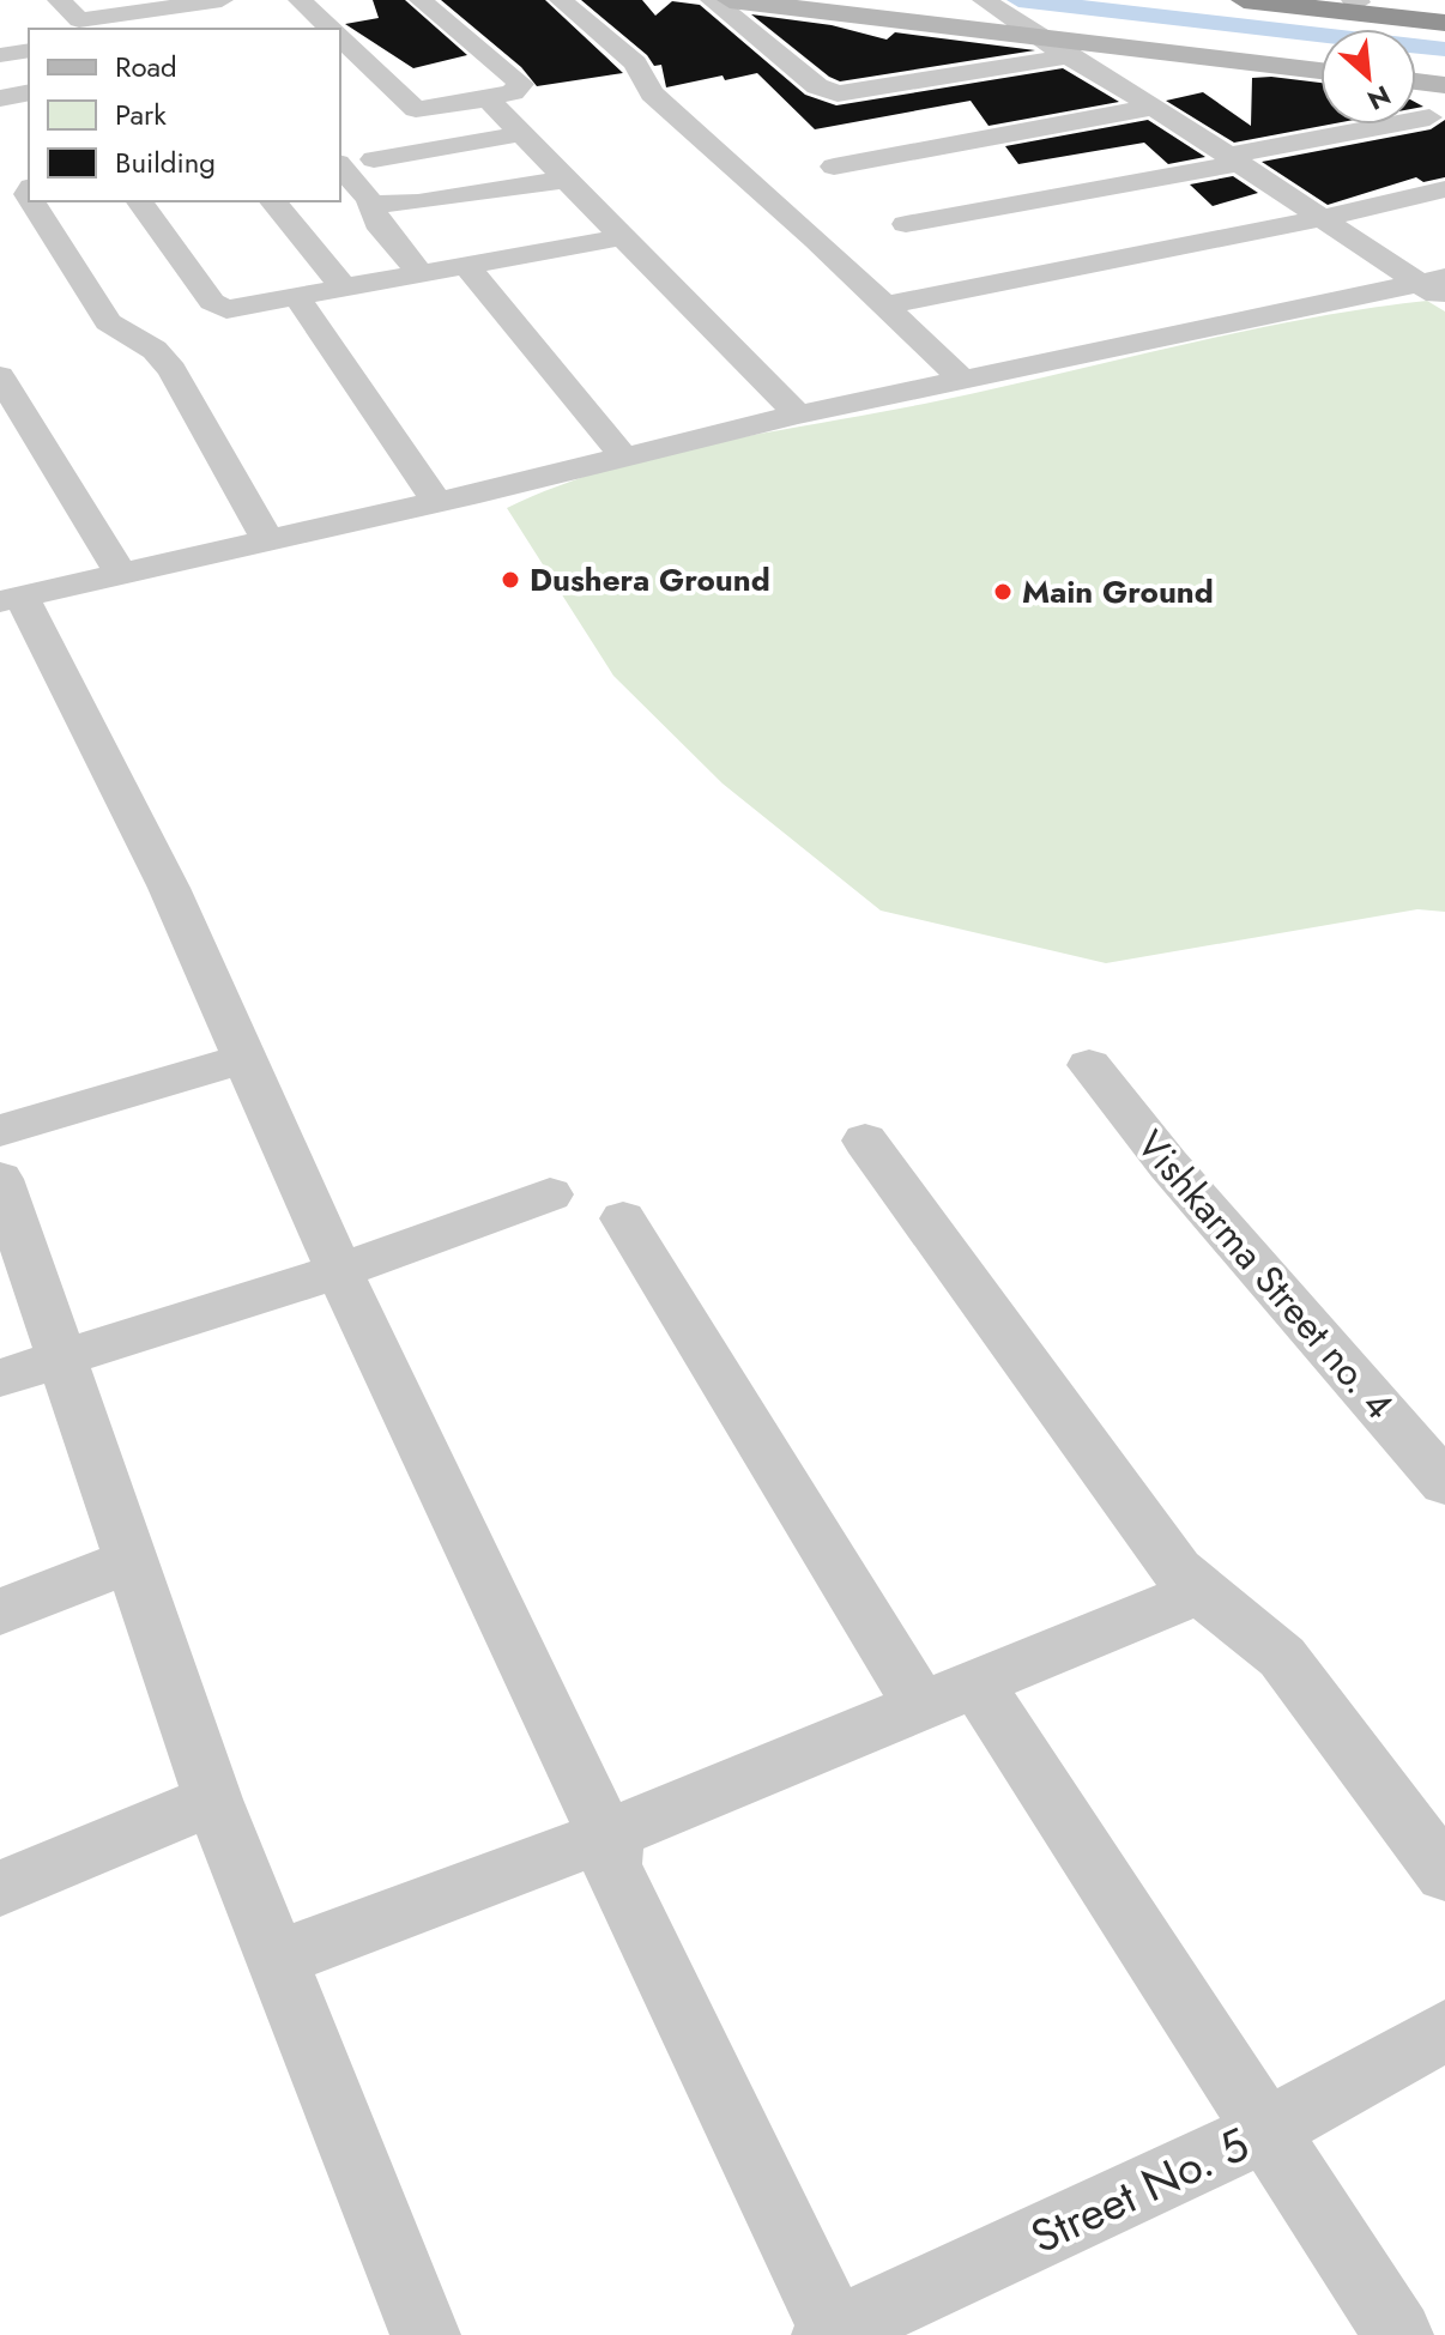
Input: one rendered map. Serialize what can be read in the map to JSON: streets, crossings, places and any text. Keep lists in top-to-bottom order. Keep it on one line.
{"streets":{"street":["Vishkarma Street no. 4","Street No. 5"]},"places":["Dushera Ground","Main Ground"],"legend":["Road","Park","Building"],"north":"bottom right"}
